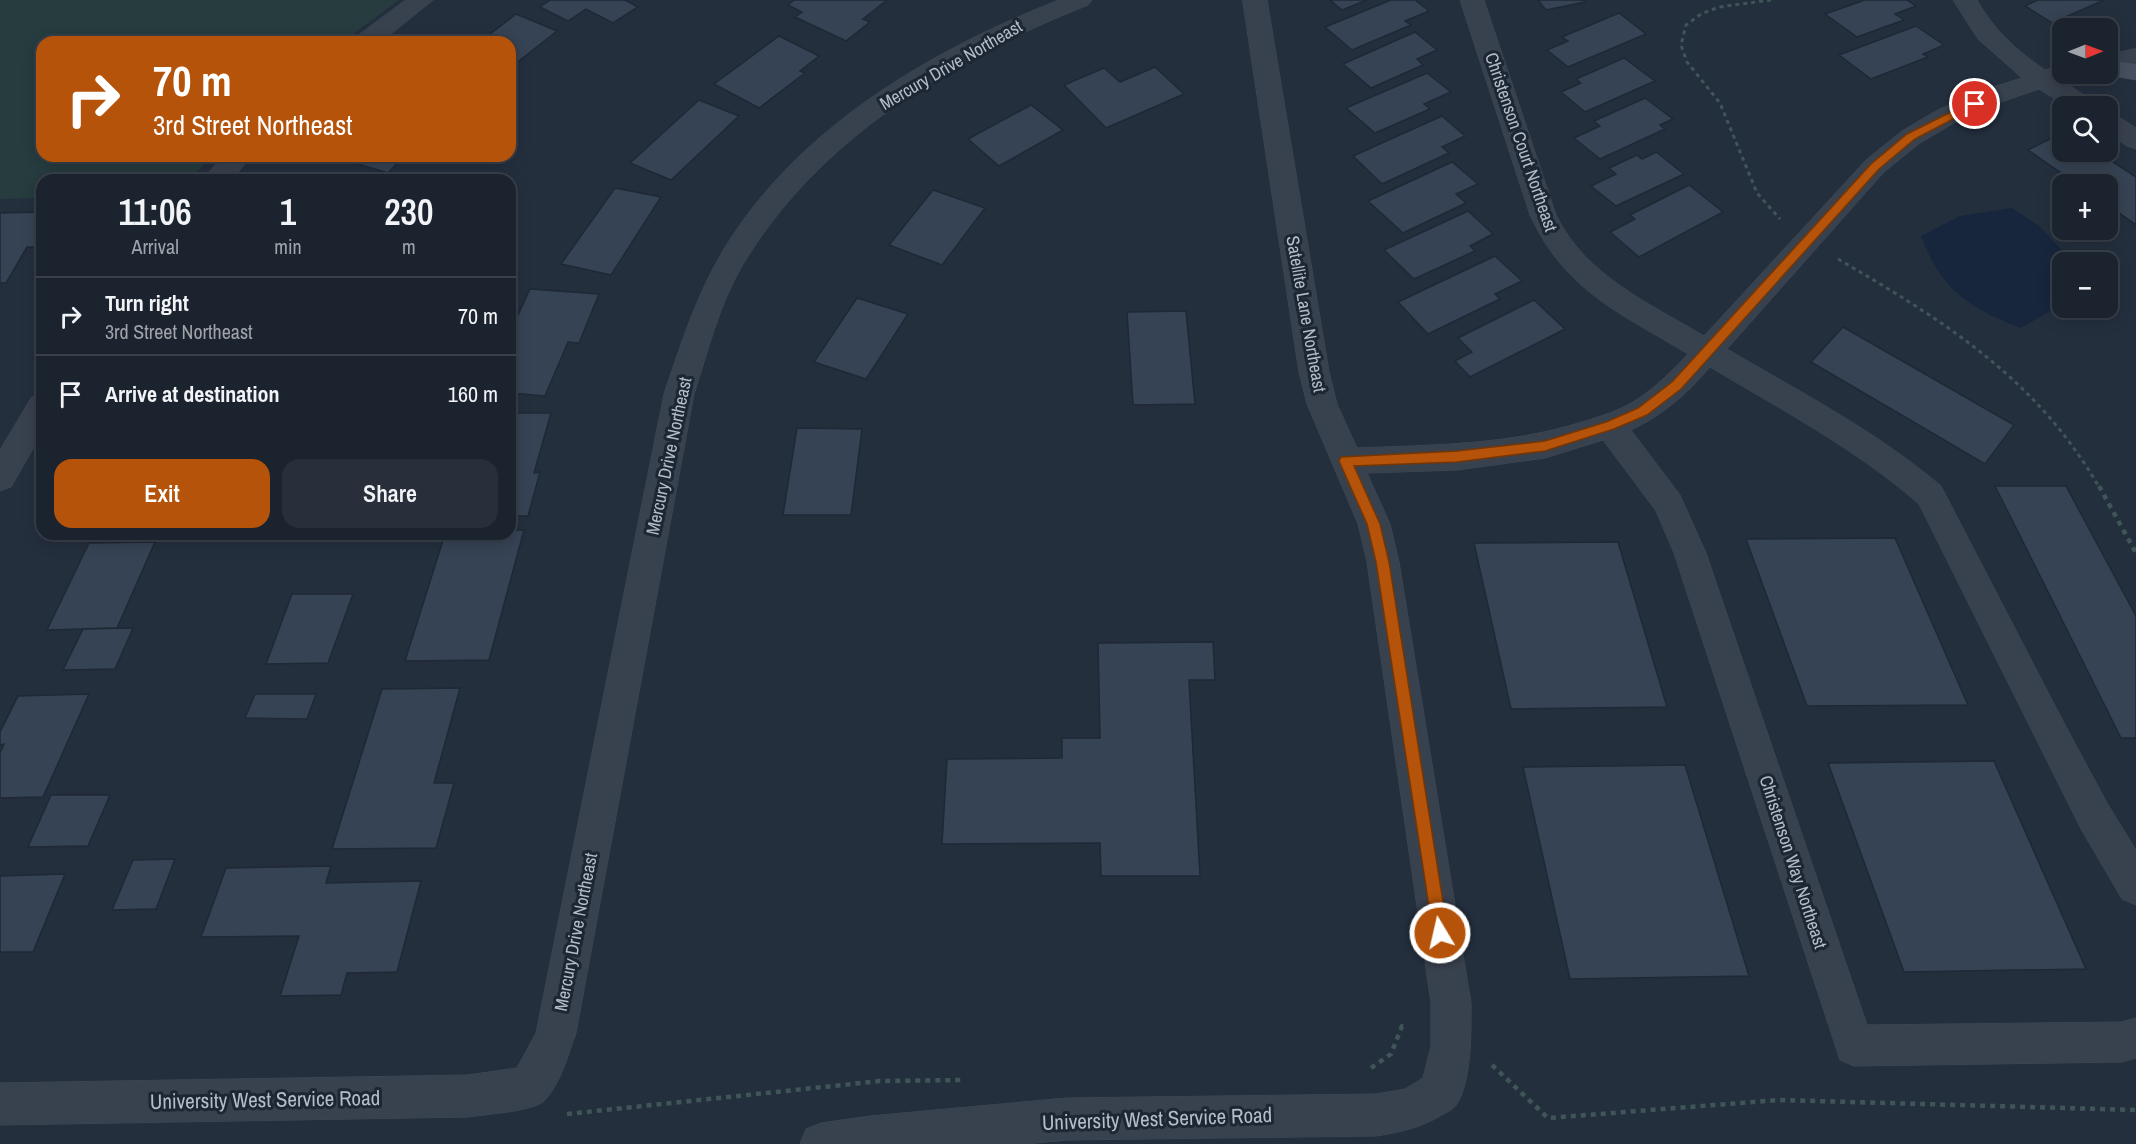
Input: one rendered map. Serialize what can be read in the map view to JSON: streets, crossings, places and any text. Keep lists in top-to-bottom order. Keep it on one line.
{"streets":{"street":["Mercury Drive Northeast","Christenson Court Northeast","Satellite Lane Northeast","Christenson Way Northeast","University West Service Road"]},"crossings":[["Mercury Drive Northeast","University West Service Road"],["Satellite Lane Northeast","University West Service Road"]],"north":"right","page":{"map_buttons":["+","−"],"turn":["70 m","3rd Street Northeast"],"eta":["11:06","Arrival","1","min","230","m"],"list":[{"name":"Turn right","note":"3rd Street Northeast","value":"70 m"},{"name":"Arrive at destination","value":"160 m"}],"buttons":["Exit","Share"]}}
